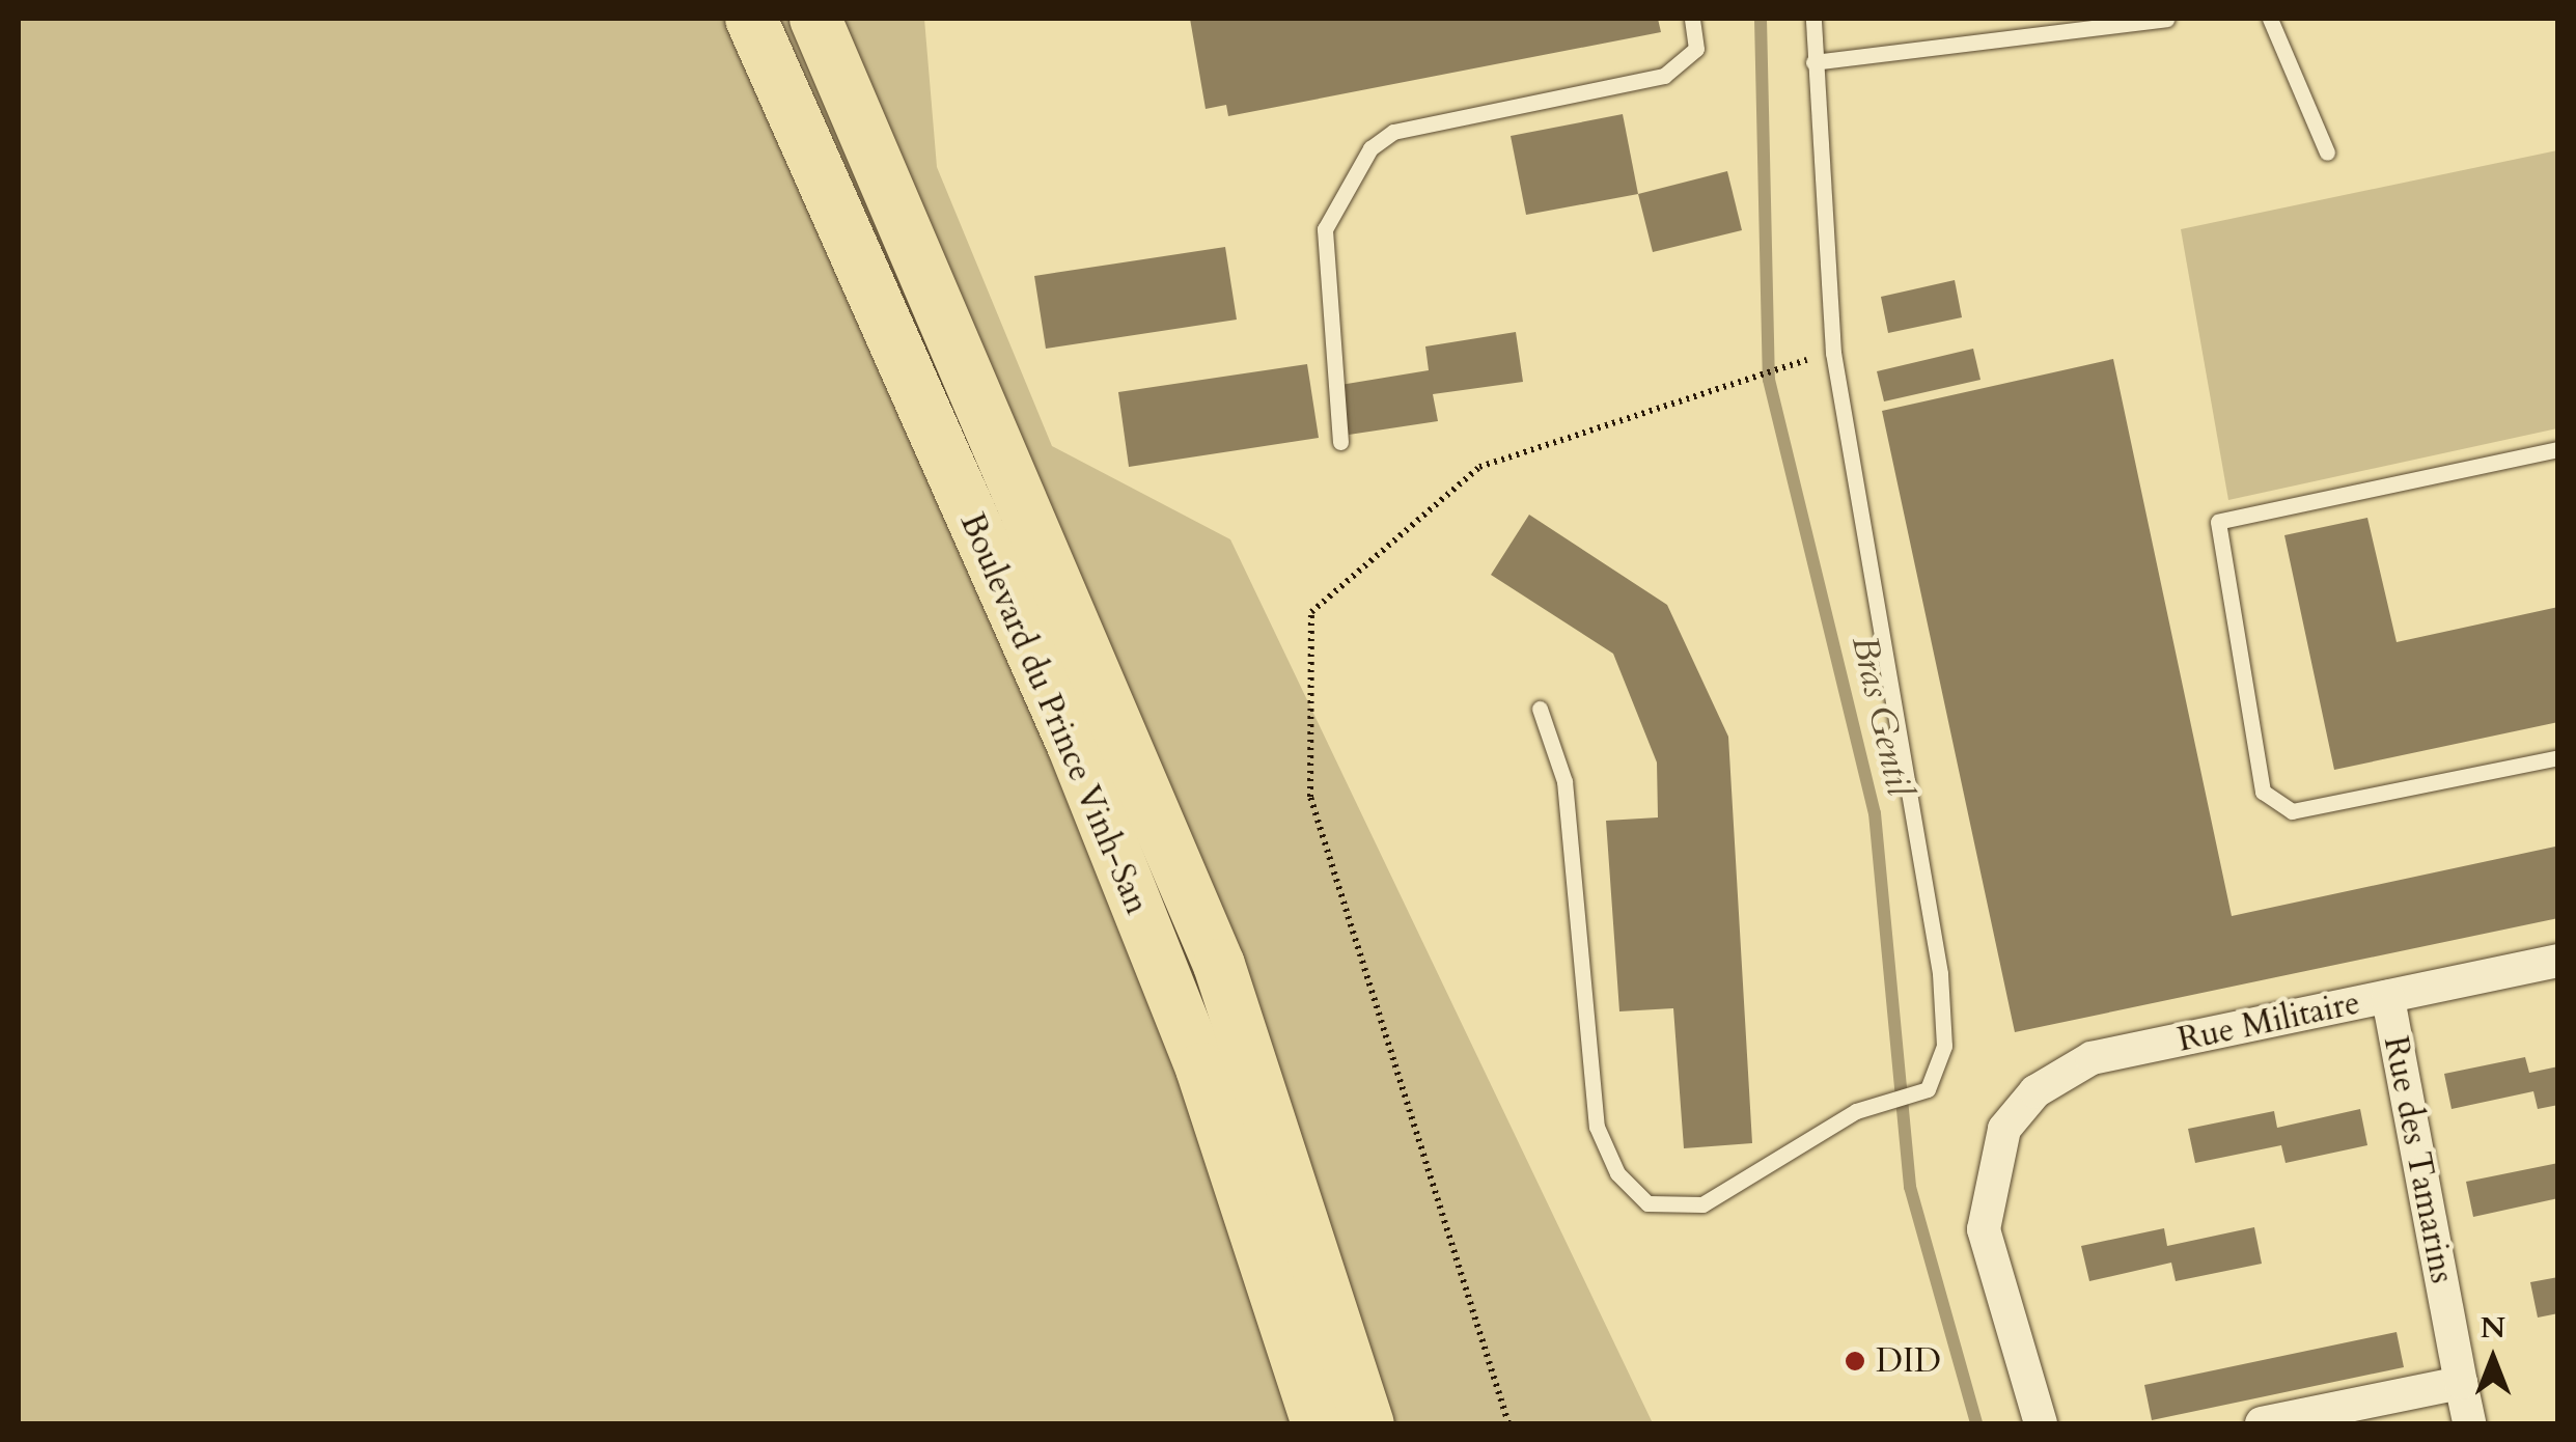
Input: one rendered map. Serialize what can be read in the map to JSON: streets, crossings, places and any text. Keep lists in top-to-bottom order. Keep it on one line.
{"streets":{"main road":["Boulevard du Prince Vinh-San"],"street":["Rue Militaire","Rue des Tamarins"]},"crossings":[["Rue Militaire","Rue des Tamarins"]],"water":["Bras Gentil"],"places":["DID"],"north":"top"}
